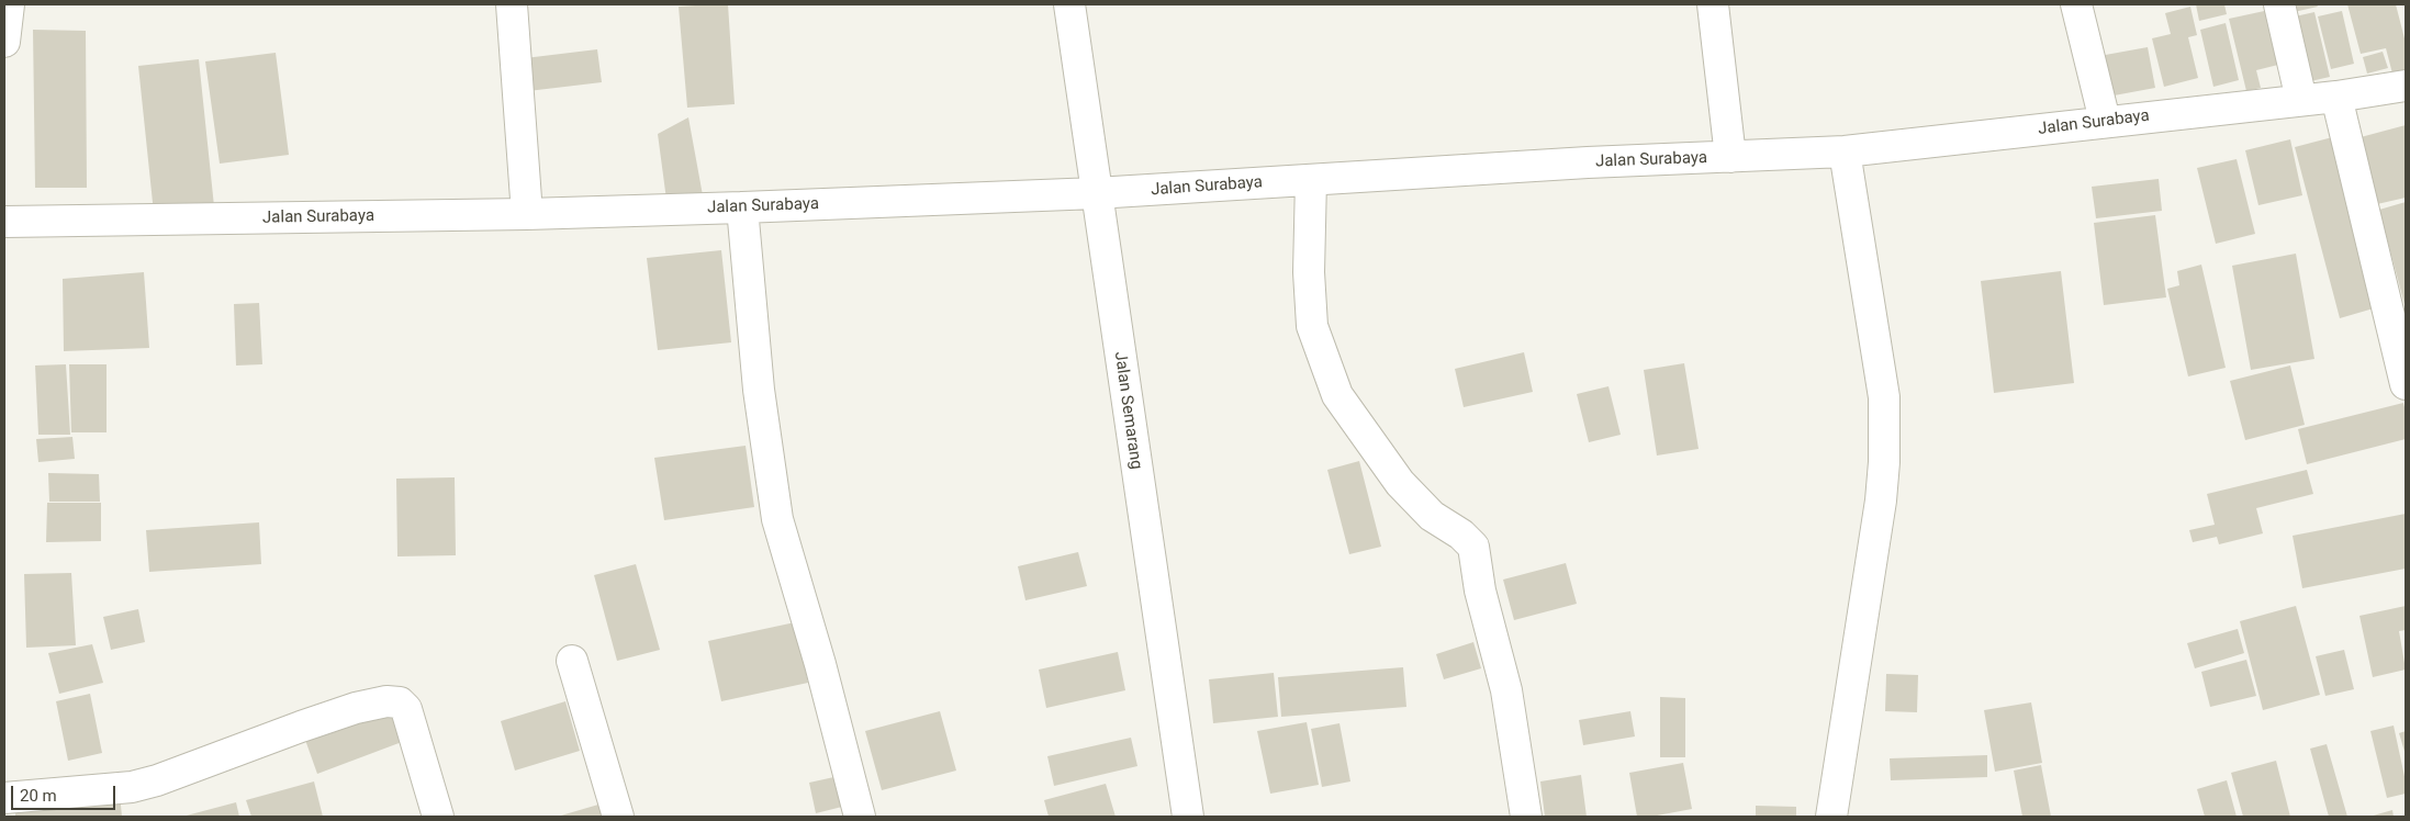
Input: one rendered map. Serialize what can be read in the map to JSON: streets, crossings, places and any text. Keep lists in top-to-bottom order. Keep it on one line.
{"streets":{"street":["Jalan Surabaya","Jalan Semarang"]},"crossings":[["Jalan Surabaya","Jalan Semarang"]],"scale_bar":"20 m"}
